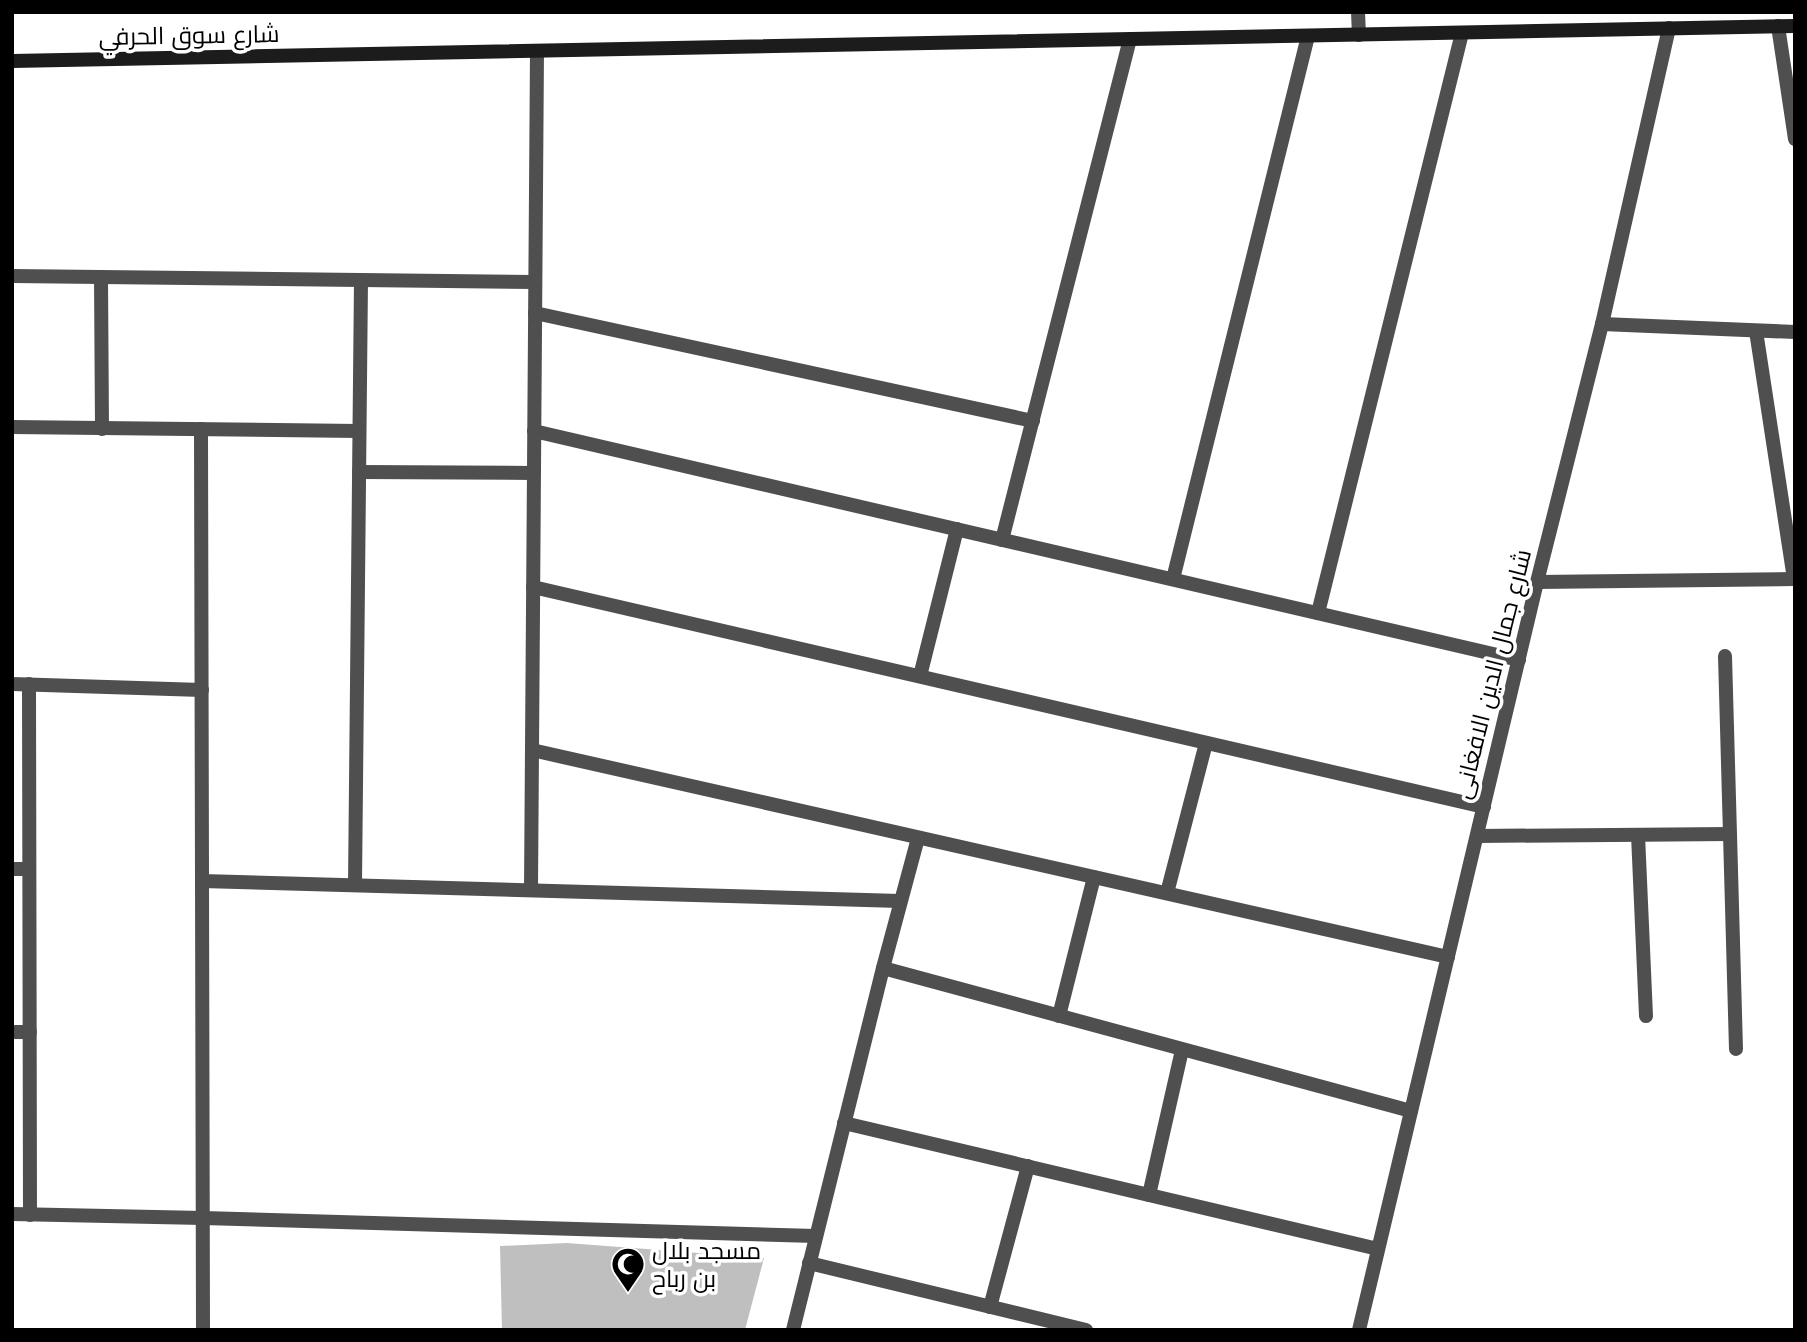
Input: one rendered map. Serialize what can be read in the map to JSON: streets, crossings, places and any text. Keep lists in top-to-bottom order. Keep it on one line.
{"streets":{"street":["شارع سوق الحرفي","شارع جمال الدين الافغانى"]},"crossings":[["شارع سوق الحرفي","شارع جمال الدين الافغانى"]],"places":{"mosque":["مسجد بلال بن رباح"]}}
